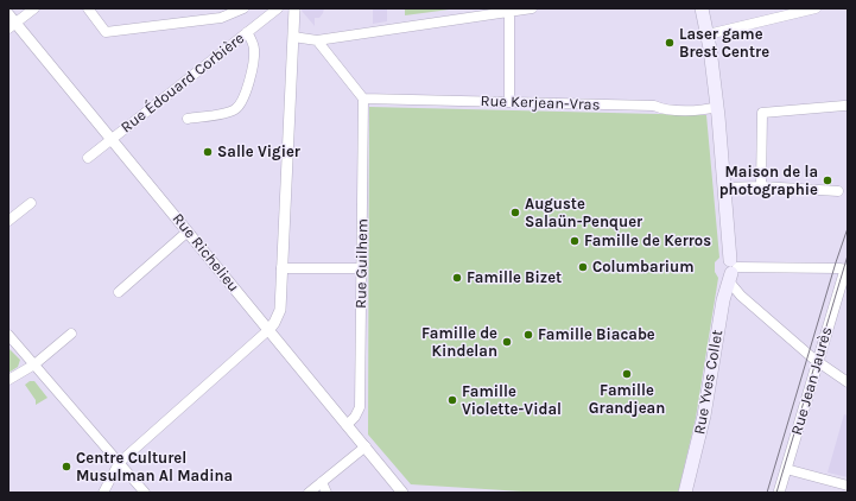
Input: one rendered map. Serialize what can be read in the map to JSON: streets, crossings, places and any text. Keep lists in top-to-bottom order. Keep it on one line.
{"streets":{"main road":["Rue Yves Collet"],"street":["Rue Édouard Corbière","Rue Kerjean-Vras","Rue Richelieu","Rue Guilhem","Rue Jean Jaurès"]},"crossings":[["Rue Édouard Corbière","Rue Richelieu"],["Rue Kerjean-Vras","Rue Guilhem"],["Rue Kerjean-Vras","Rue Yves Collet"],["Rue Richelieu","Rue Guilhem"]],"places":["Laser game Brest Centre","Salle Vigier","Maison de la photographie","Auguste Salaün-Penquer","Famille de Kerros","Columbarium","Famille Bizet","Famille Biacabe","Famille de Kindelan","Famille Grandjean","Famille Violette-Vidal","Centre Culturel Musulman Al Madina"]}
